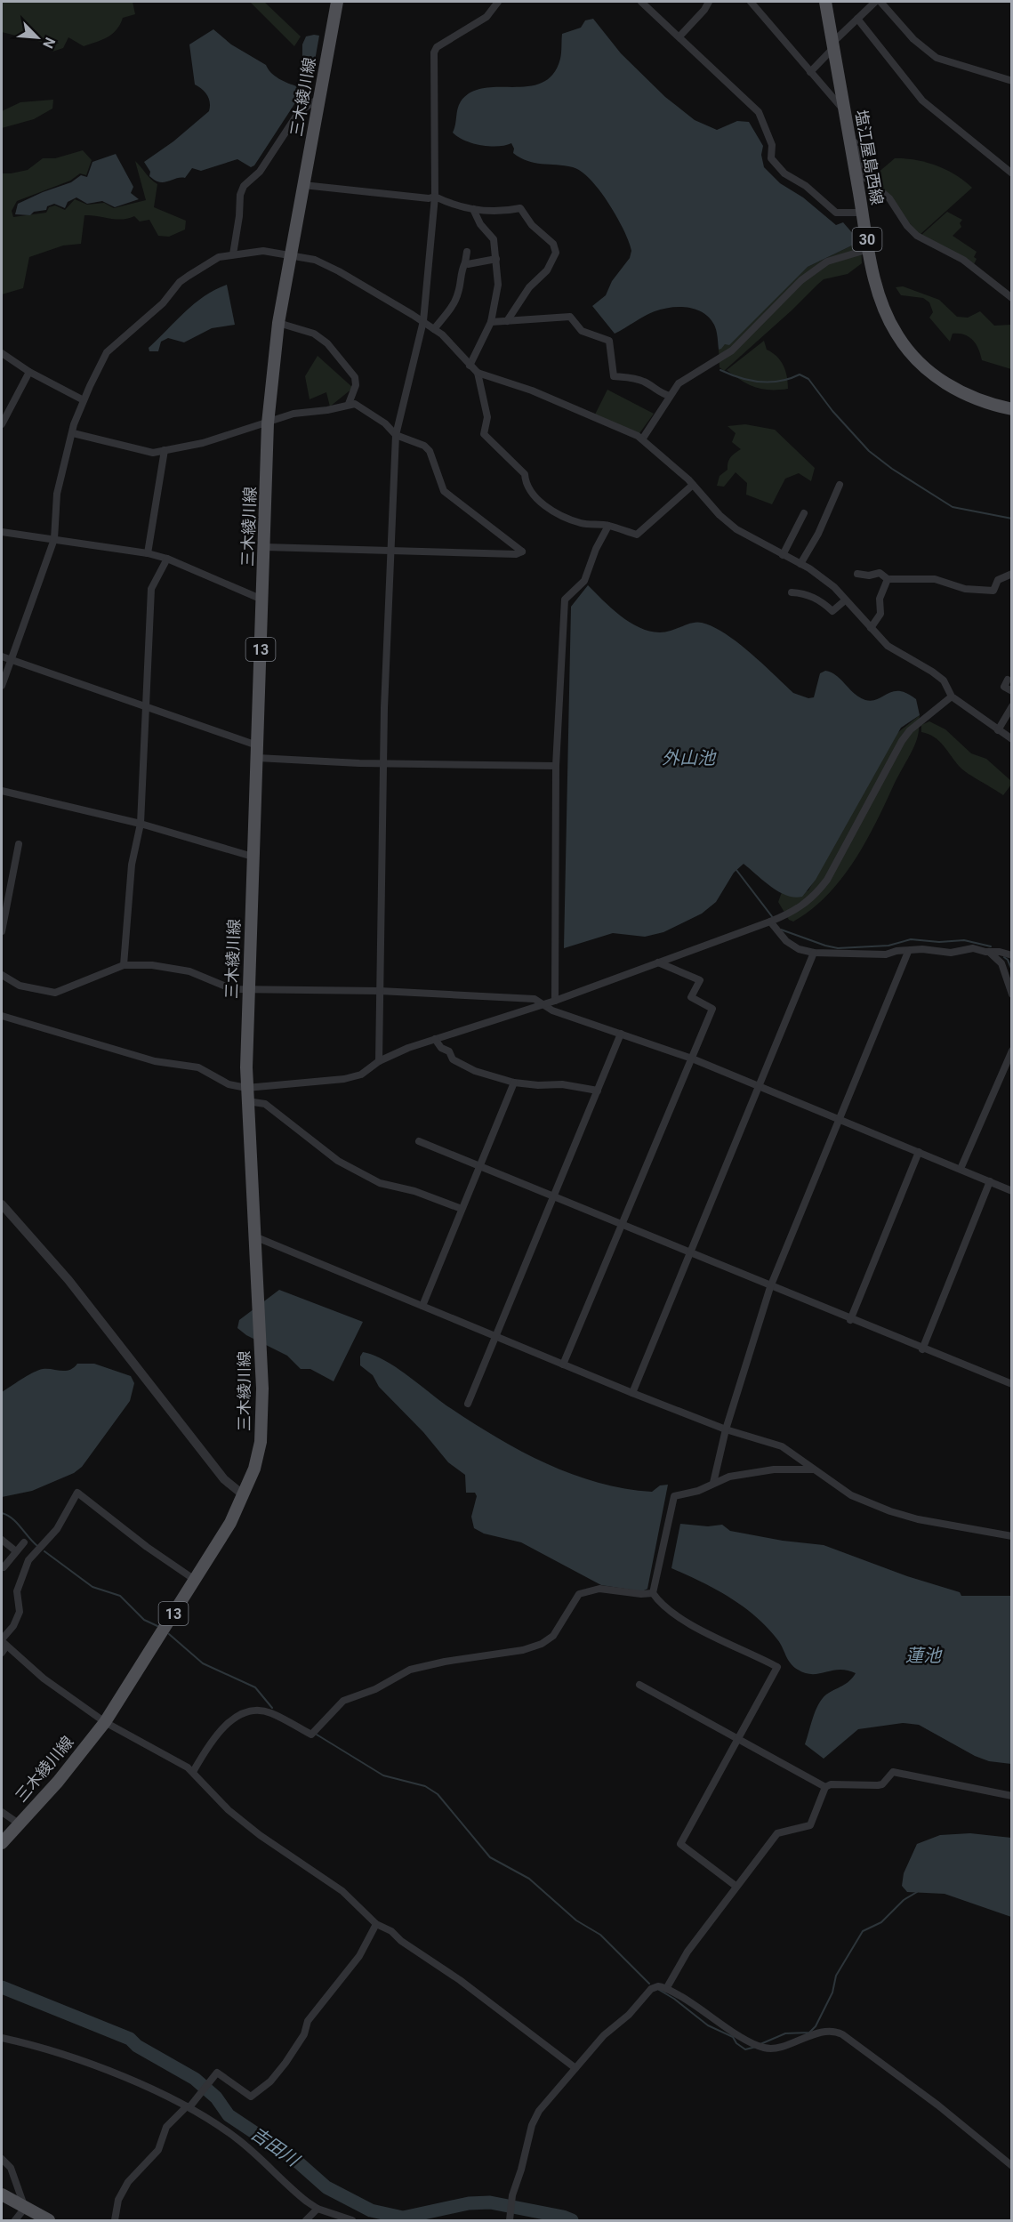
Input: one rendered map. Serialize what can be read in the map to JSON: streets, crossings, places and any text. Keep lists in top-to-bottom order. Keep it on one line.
{"streets":{"main road":["三木綾川線","塩江屋島西線","30","13"]},"water":["外山池","蓮池","吉田川"],"north":"bottom right"}
